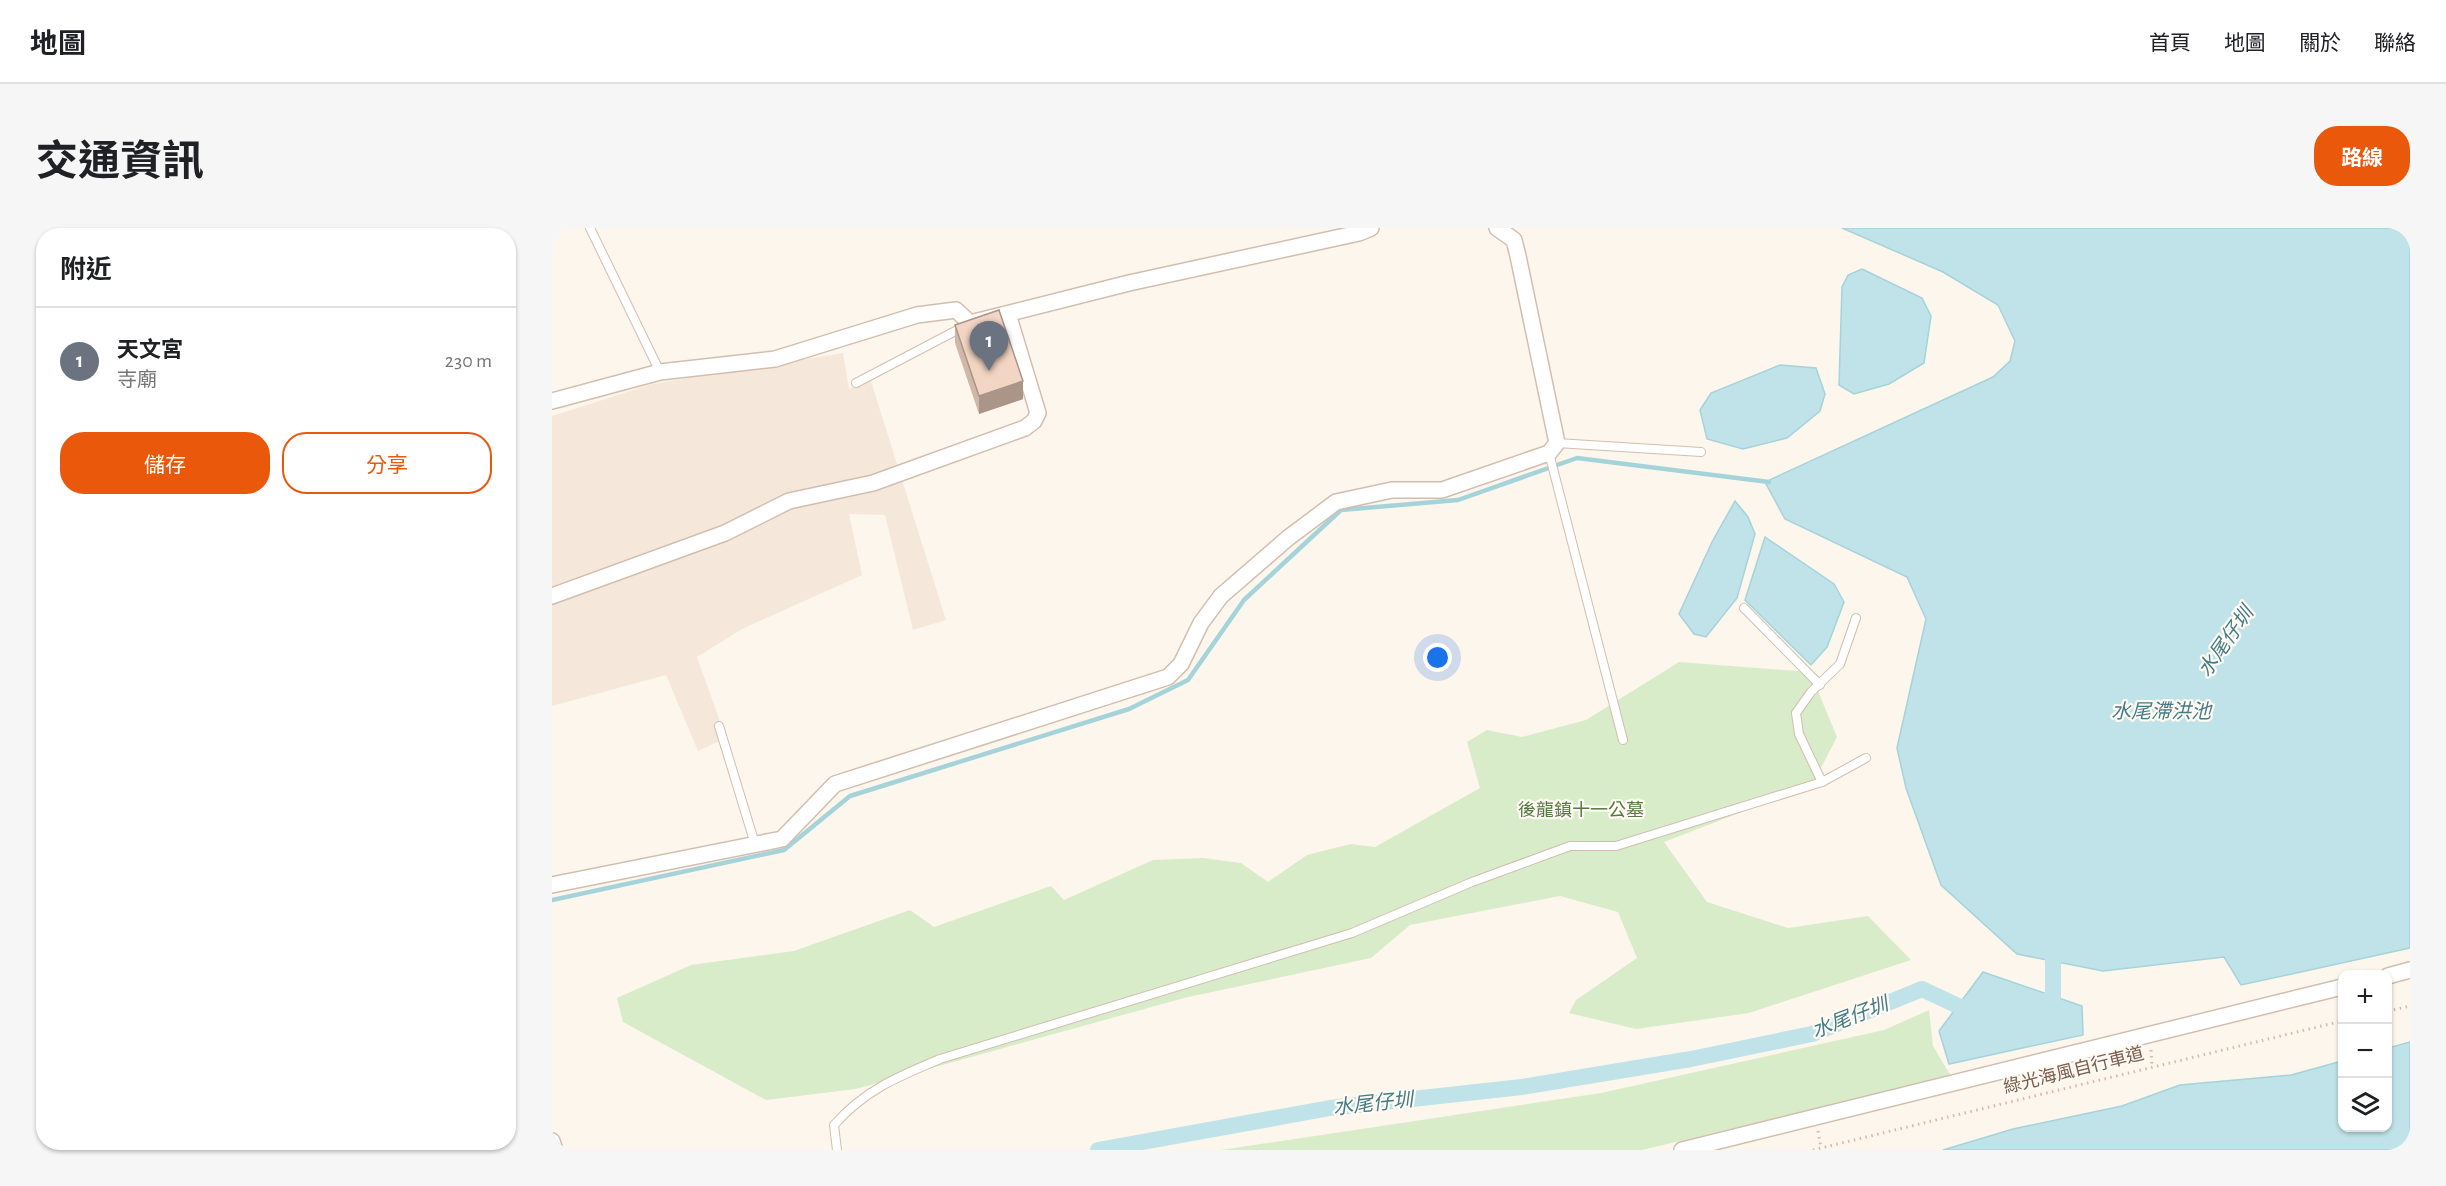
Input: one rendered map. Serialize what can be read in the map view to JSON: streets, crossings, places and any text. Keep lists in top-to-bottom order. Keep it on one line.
{"streets":{"path":["綠光海風自行車道"]},"water":["水尾仔圳","水尾滯洪池"],"parks":["後龍鎮十一公墓"],"page":{"header":"地圖","nav":["首頁","地圖","關於","聯絡"],"title":"交通資訊","buttons":["路線",["儲存","分享"]],"heading":"附近","list":[{"mark":"1","name":"天文宮","note":"寺廟","value":"230 m"}],"pins":"1","map_buttons":["+","−"]}}
